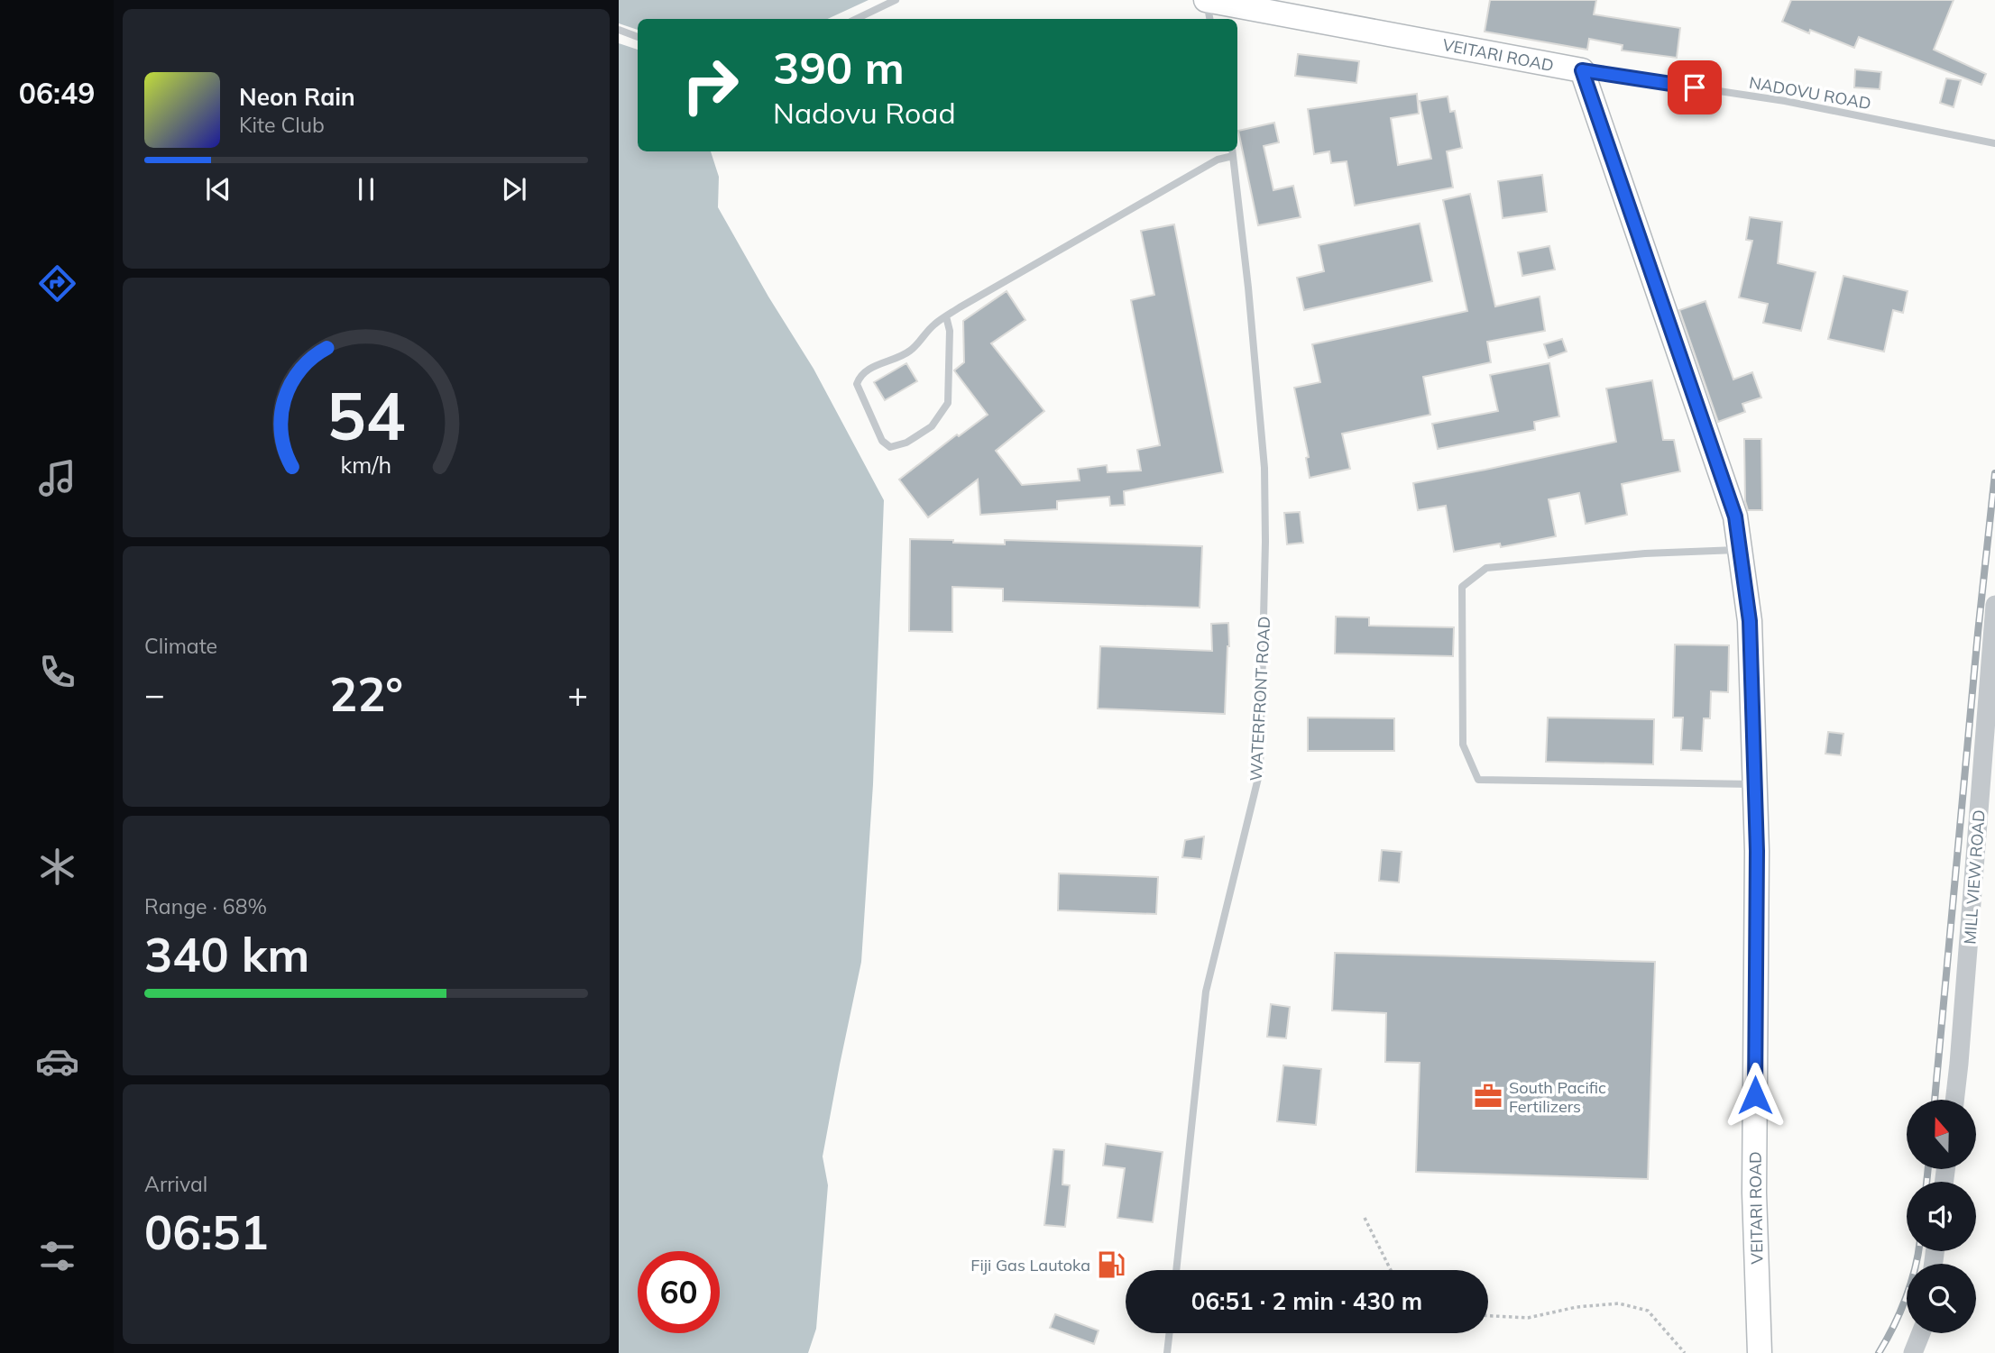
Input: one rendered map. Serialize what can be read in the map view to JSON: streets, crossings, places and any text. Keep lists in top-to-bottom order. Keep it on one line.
{"streets":{"main road":["VEITARI ROAD"],"street":["MILL VIEW ROAD"],"lane":["NADOVU ROAD","WATERFRONT ROAD"]},"crossings":[["VEITARI ROAD","NADOVU ROAD"]],"places":{"office":["South Pacific Fertilizers"],"fuel station":["Fiji Gas Lautoka"]},"north":"top","page":{"tabs":"06:49","turn":["390 m","Nadovu Road"],"song":["Neon Rain","Kite Club"],"tile":["Climate",["Range · 68%","340 km"],["Arrival","06:51"]],"heat":["−","22°","+"],"limit":"60","trip":"06:51 · 2 min · 430 m","gauge":["54","km/h"]}}
